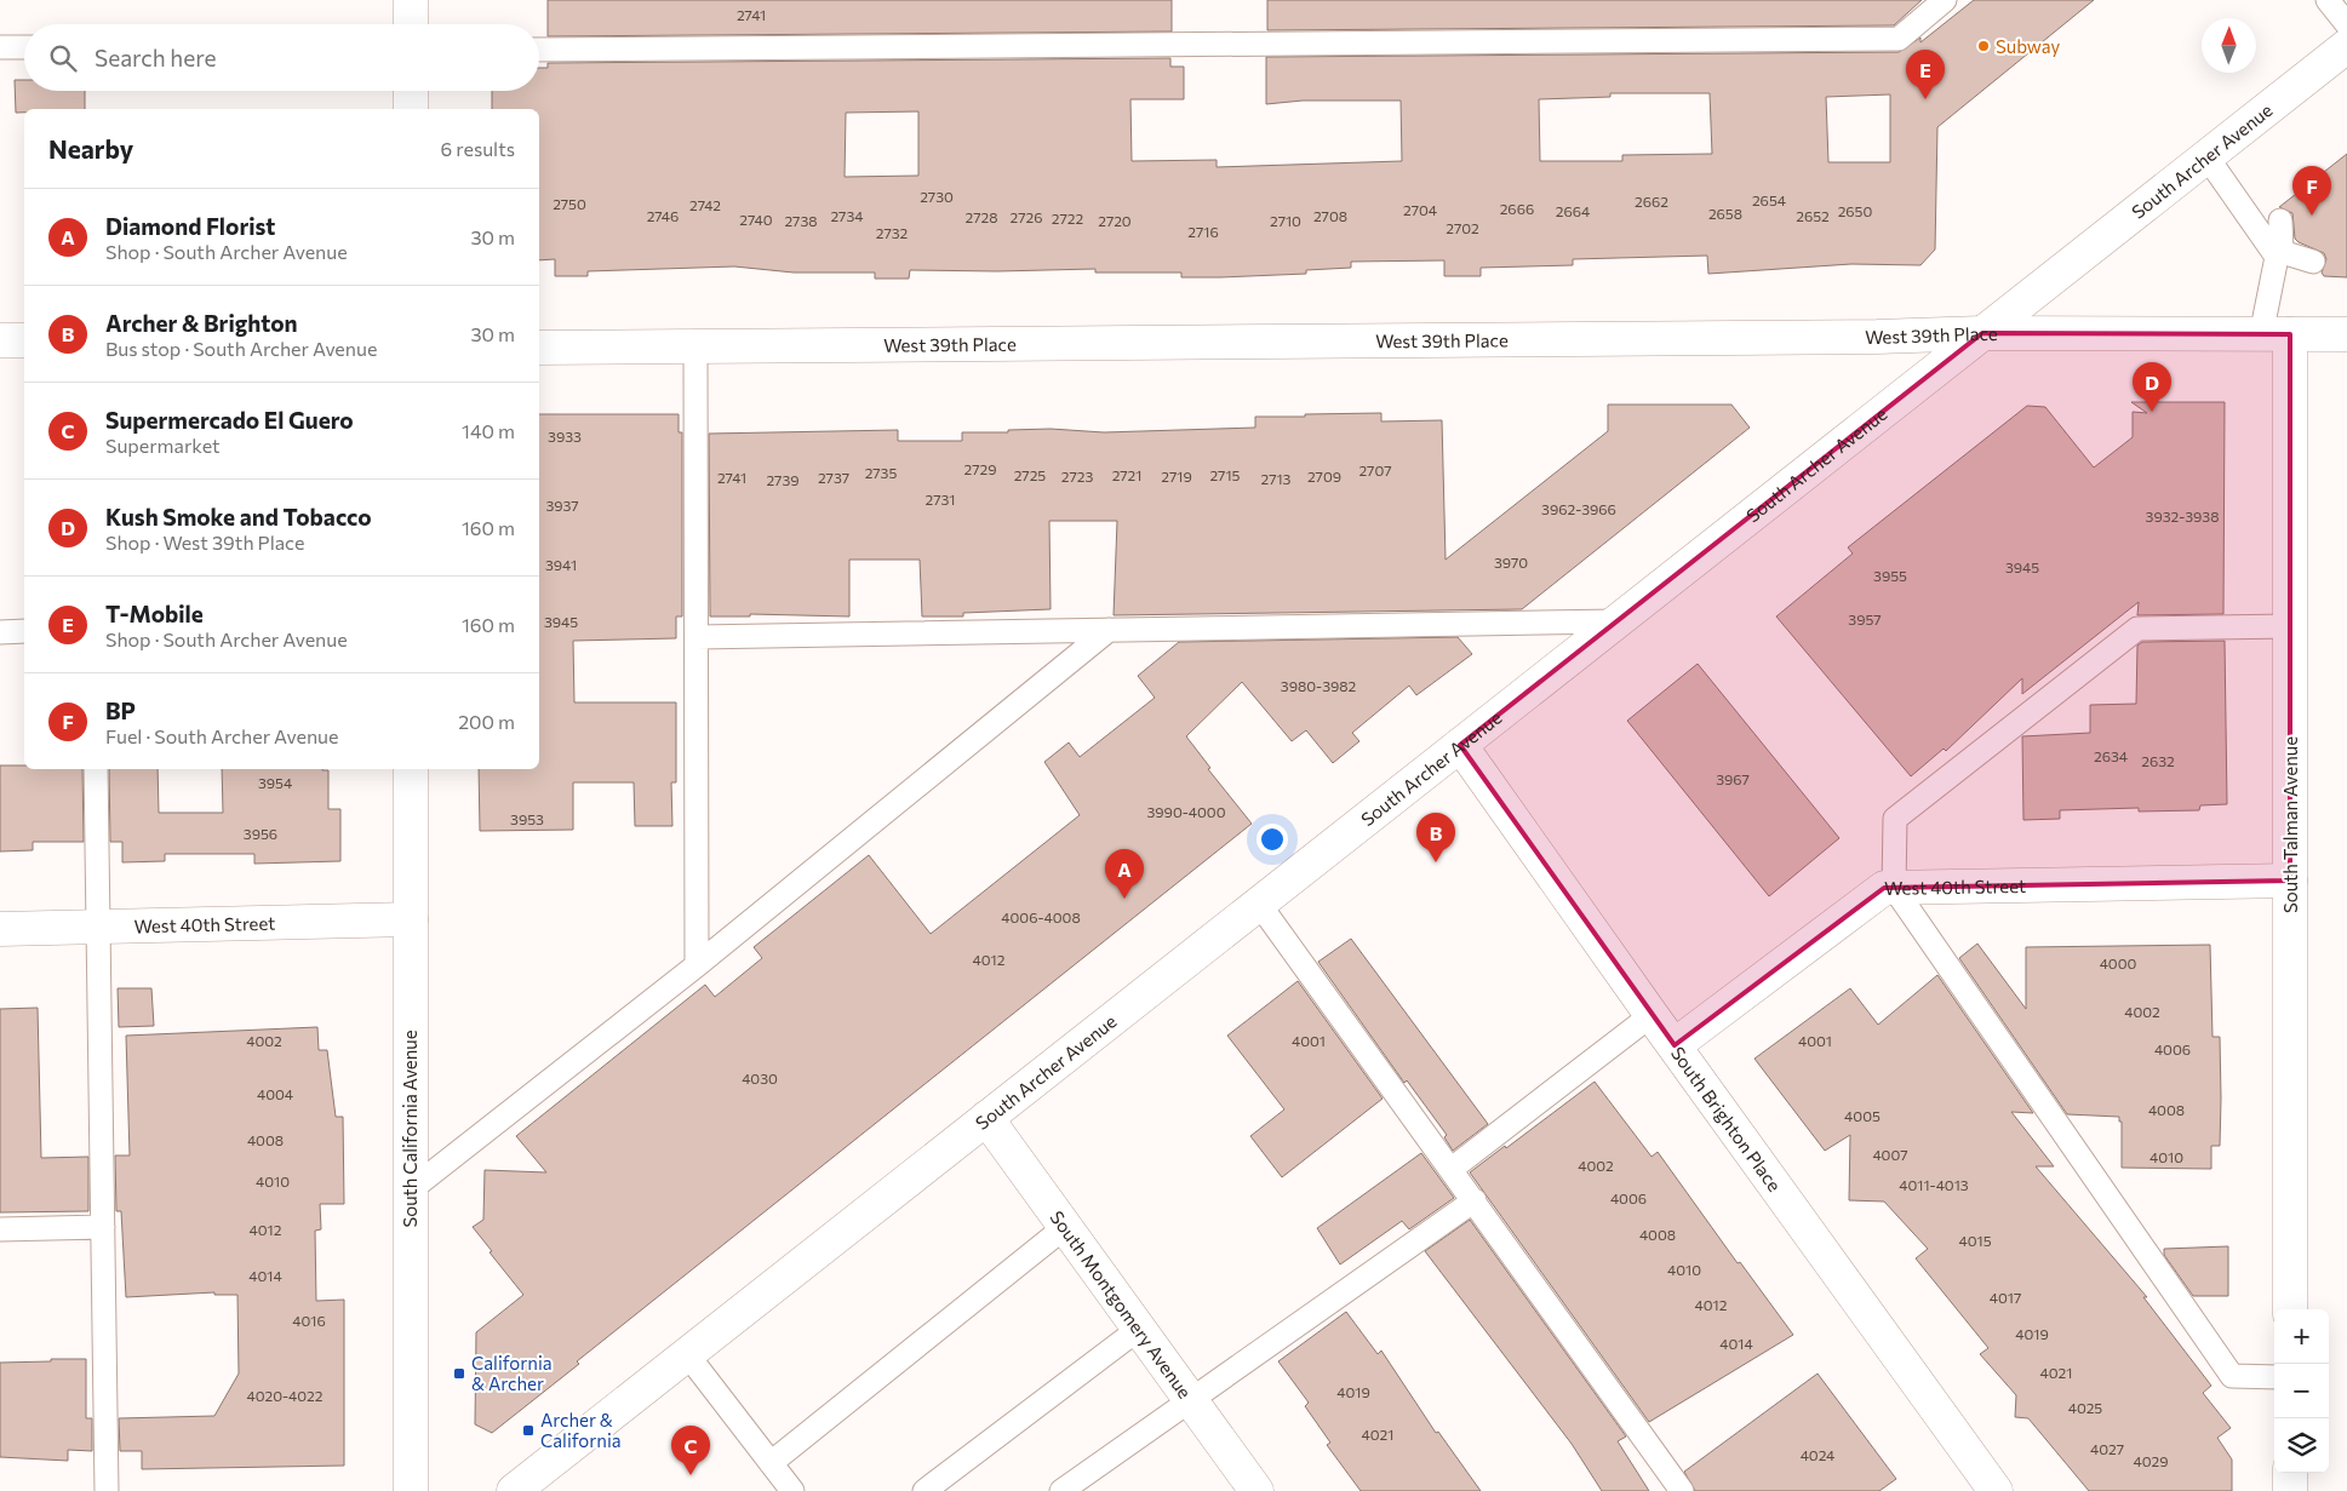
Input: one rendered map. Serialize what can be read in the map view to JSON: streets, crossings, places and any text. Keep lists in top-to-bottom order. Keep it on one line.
{"streets":{"street":["South Archer Avenue","West 39th Place","South Talman Avenue","West 40th Street","South Brighton Place","South California Avenue","South Montgomery Avenue"]},"crossings":[["South Archer Avenue","West 39th Place"],["South Archer Avenue","South Brighton Place"],["South Archer Avenue","South Montgomery Avenue"],["West 39th Place","South Talman Avenue"],["South Talman Avenue","West 40th Street"],["West 40th Street","South Brighton Place"],["West 40th Street","South California Avenue"]],"places":{"other":["Subway"],"transit":["California & Archer","Archer & California"]},"house_numbers":["2741","2730","2654","2662","2750","2742","2666","2704","2664","2650","2658","2746","2734","2708","2652","2728","2726","2722","2740","2738","2720","2710","2702","2716","2732","3933","2729","2707","2735","2725","2721","2715","2723","2719","2709","2741","2737","2713","2739","2731","3937","3962-3966","3932-3938","3970","3941","3945","3955","3957","3945","3980-3982","2634","2632","3967","3954","3990-4000","3953","3956","4006-4008","4012","4000","4002","4002","4001","4001","4006","4030","4004","4008","4005","4008","4007","4010","4002","4010","4011-4013","4006","4012","4008","4015","4010","4014","4017","4012","4016","4019","4014","4021","4019","4020-4022","4025","4021","4027","4024","4029"],"north":"top","page":{"search":"Search here","pins":["E","F","D","B","A","C"],"heading":["Nearby","6 results"],"list":[{"mark":"A","name":"Diamond Florist","note":"Shop · South Archer Avenue","value":"30 m"},{"mark":"B","name":"Archer & Brighton","note":"Bus stop · South Archer Avenue","value":"30 m"},{"mark":"C","name":"Supermercado El Guero","note":"Supermarket","value":"140 m"},{"mark":"D","name":"Kush Smoke and Tobacco","note":"Shop · West 39th Place","value":"160 m"},{"mark":"E","name":"T-Mobile","note":"Shop · South Archer Avenue","value":"160 m"},{"mark":"F","name":"BP","note":"Fuel · South Archer Avenue","value":"200 m"}],"map_buttons":["+","−"]}}
